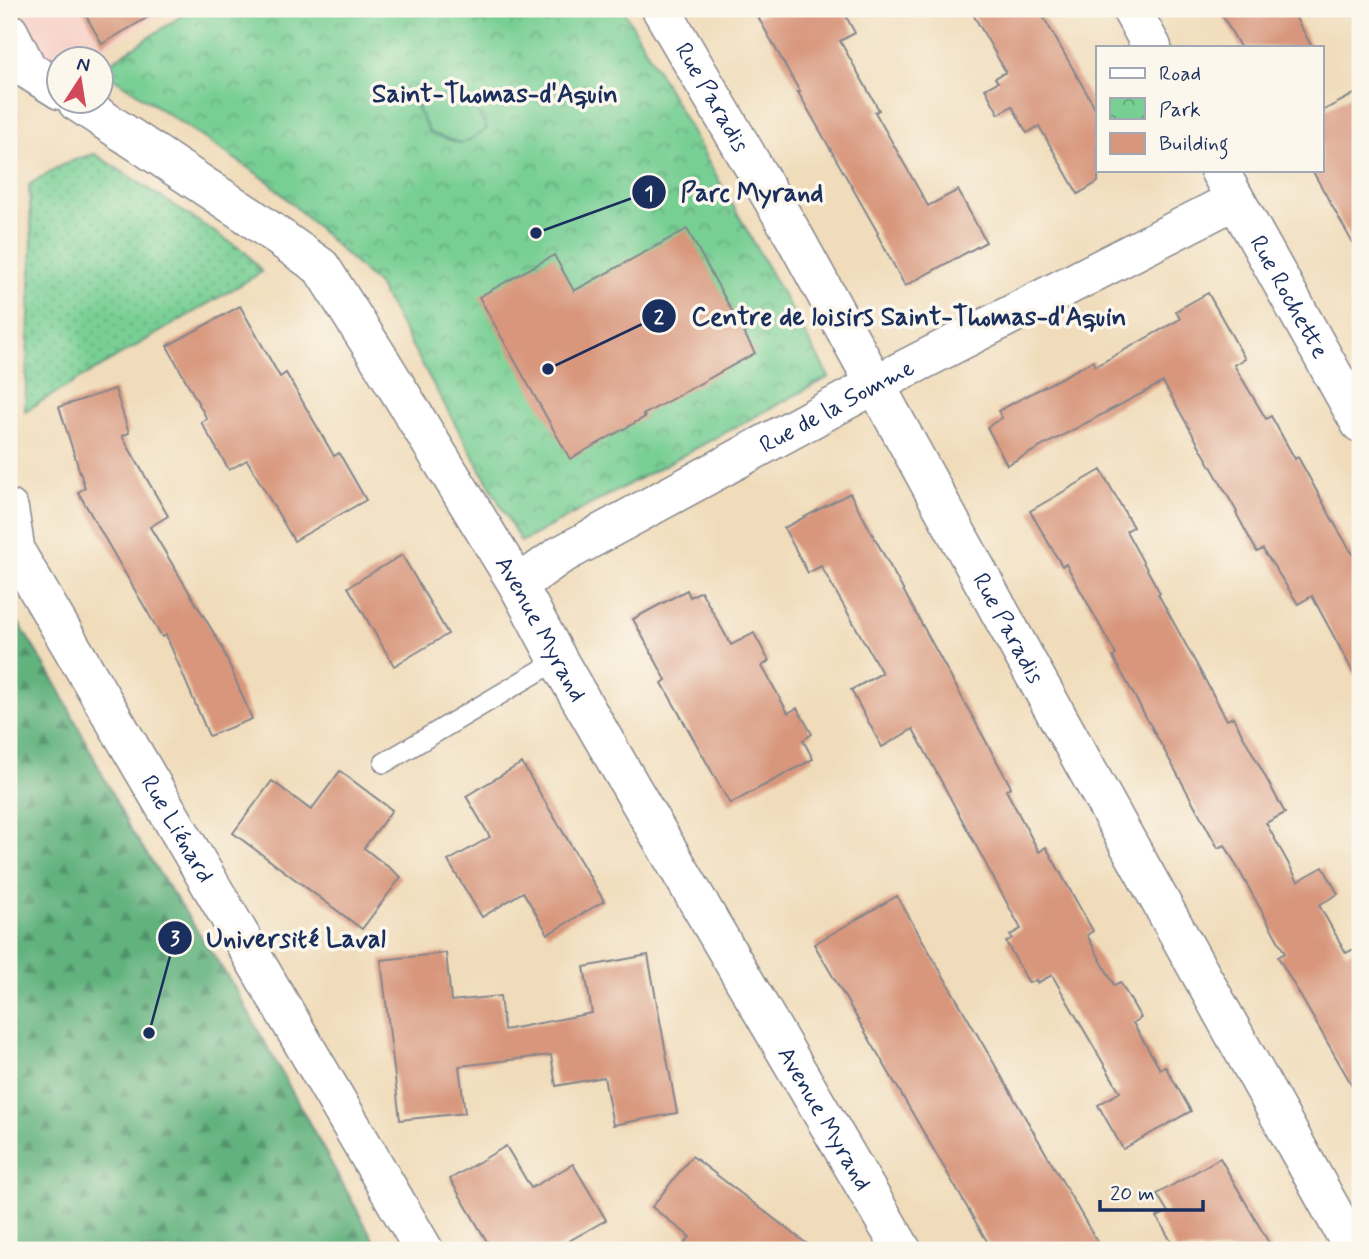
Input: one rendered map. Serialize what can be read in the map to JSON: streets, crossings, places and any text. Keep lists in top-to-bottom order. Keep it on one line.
{"streets":{"street":["Rue Paradis","Rue Rochette","Rue de la Somme","Avenue Myrand","Rue Liénard"]},"crossings":[["Rue Paradis","Rue de la Somme"],["Rue Rochette","Rue de la Somme"],["Rue de la Somme","Avenue Myrand"]],"districts":["Saint-Thomas-d'Aquin"],"places":["Parc Myrand","Centre de loisirs Saint-Thomas-d'Aquin","Université Laval"],"legend":["Road","Park","Building"],"scale_bar":"20 m","north":"top"}
